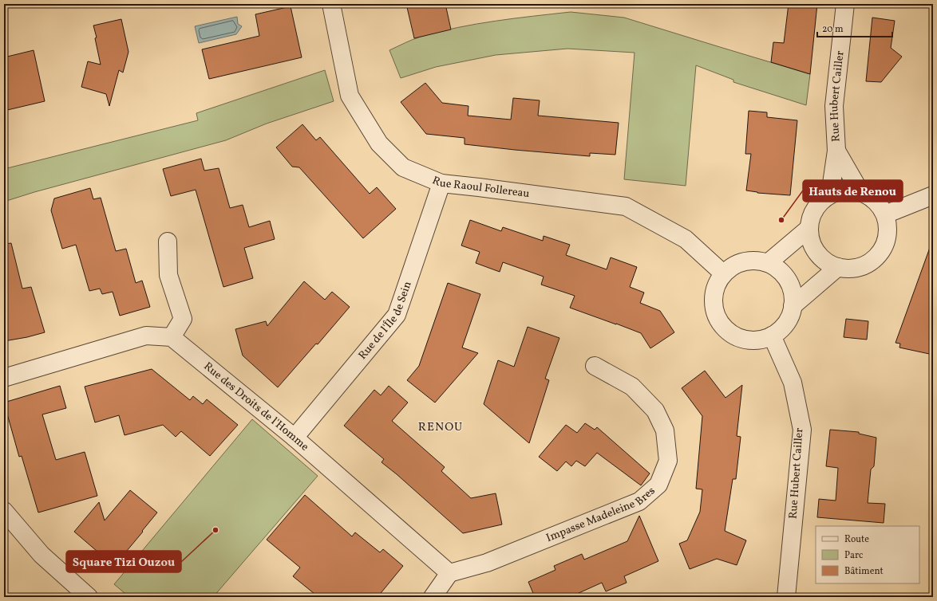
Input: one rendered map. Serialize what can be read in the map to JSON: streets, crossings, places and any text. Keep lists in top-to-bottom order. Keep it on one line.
{"streets":{"street":["Rue Hubert Cailler","Rue Raoul Follereau","Rue de l'Île de Sein","Rue des Droits de l'Homme","Impasse Madeleine Bres"]},"crossings":[["Rue Hubert Cailler","Rue Raoul Follereau"],["Rue Raoul Follereau","Rue de l'Île de Sein"],["Rue de l'Île de Sein","Rue des Droits de l'Homme"],["Rue des Droits de l'Homme","Impasse Madeleine Bres"]],"districts":["RENOU"],"places":["Hauts de Renou","Square Tizi Ouzou"],"legend":["Route","Parc","Bâtiment"],"scale_bar":"20 m"}
